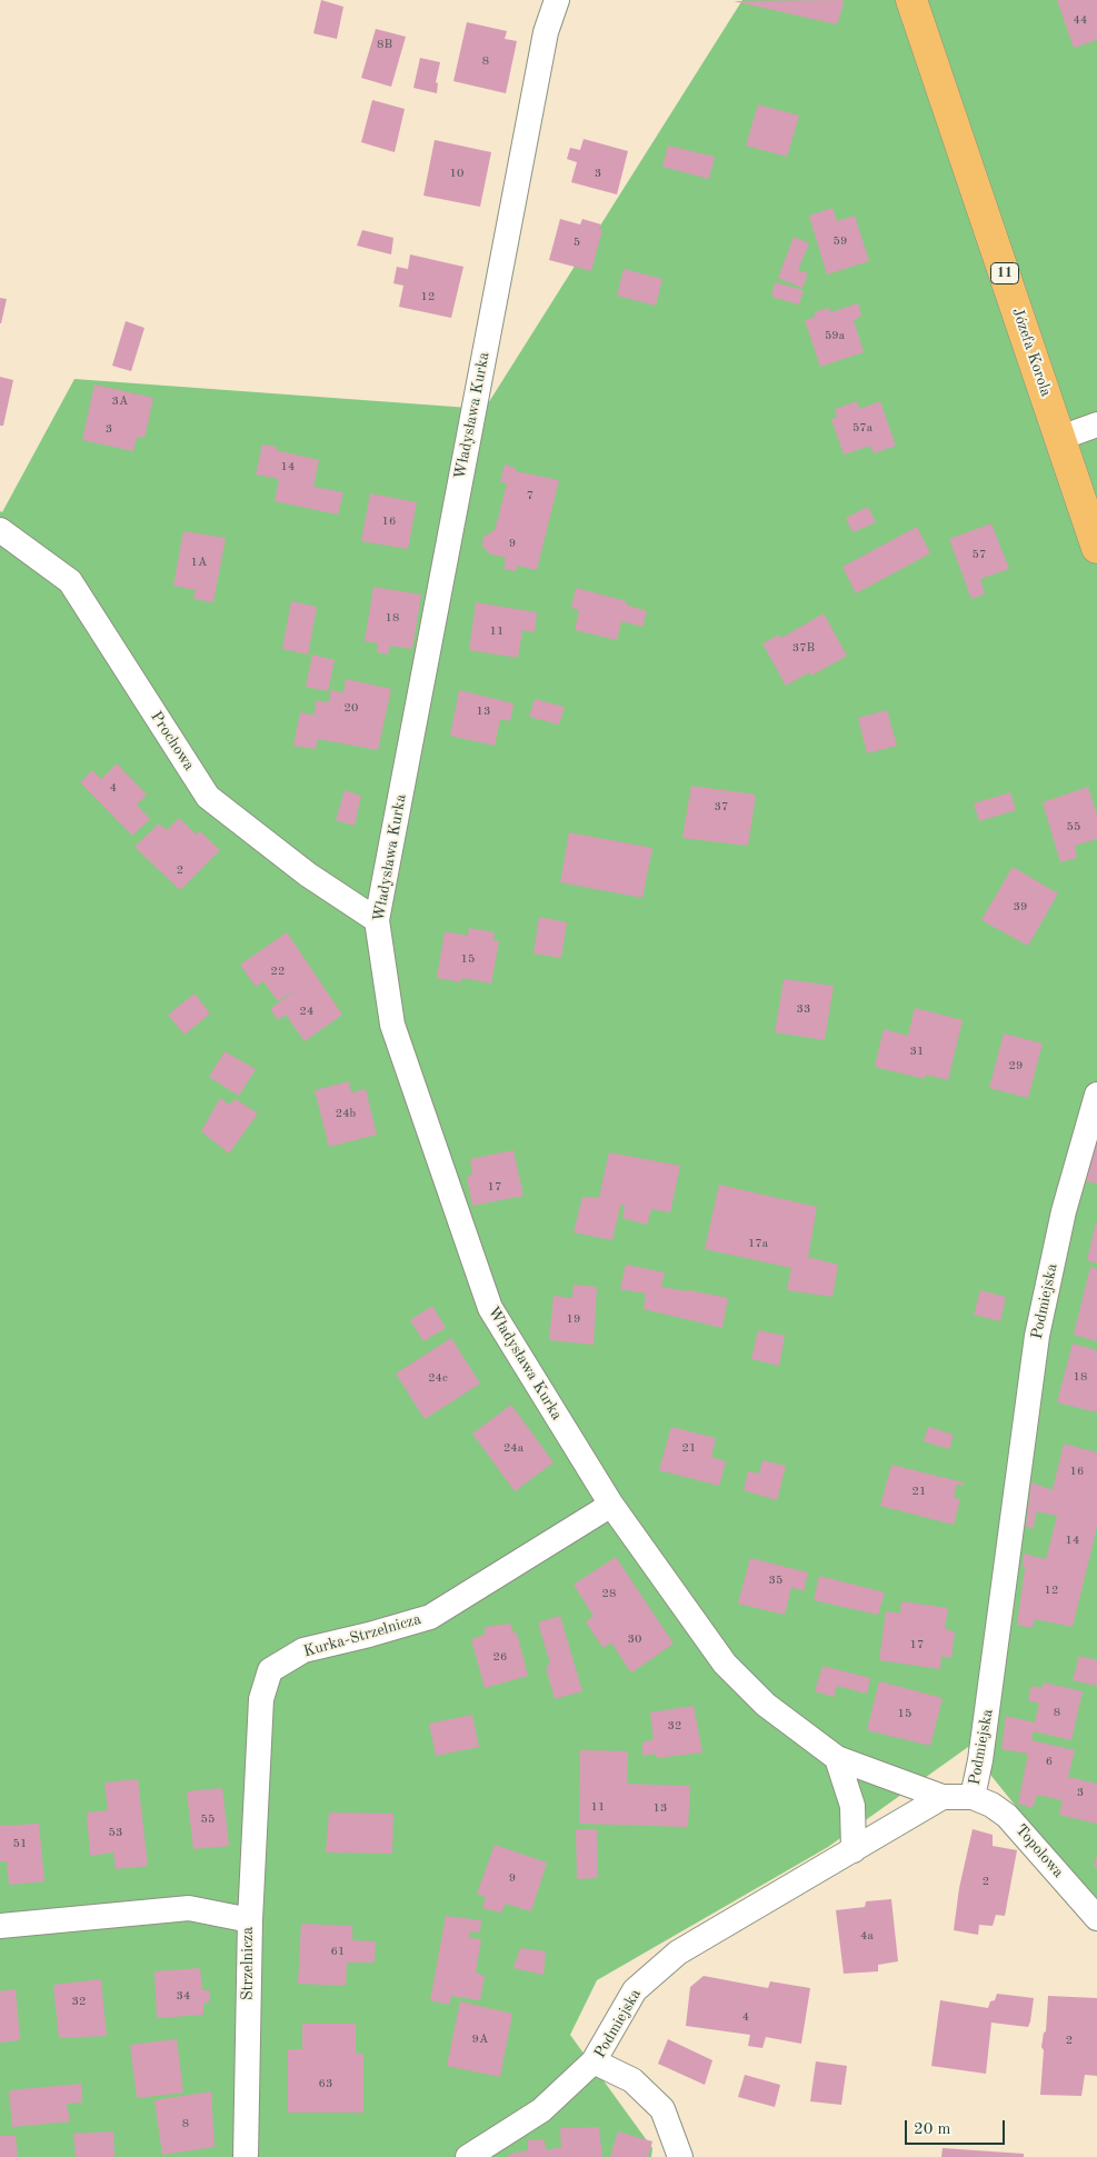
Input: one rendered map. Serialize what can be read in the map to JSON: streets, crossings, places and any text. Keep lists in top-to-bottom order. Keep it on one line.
{"streets":{"highway":["11","Józefa Korola"],"street":["Władysława Kurka","Prochowa","Podmiejska","Kurka-Strzelnicza","Topolowa","Strzelnicza"]},"crossings":[["Władysława Kurka","Prochowa"],["Władysława Kurka","Podmiejska"],["Władysława Kurka","Kurka-Strzelnicza"],["Podmiejska","Topolowa"],["Kurka-Strzelnicza","Strzelnicza"]],"house_numbers":["44","8B","8","10","3","59","5","12","59a","3A","57a","3","14","7","16","9","57","1A","18","11","37B","20","13","4","37","55","2","39","15","22","33","24","31","29","24b","17","17a","19","18","24c","24a","21","16","21","14","35","12","28","30","17","26","8","15","32","6","3","11","13","55","53","51","9","2","4a","61","34","32","4","9A","2","63","8"],"scale_bar":"20 m"}
